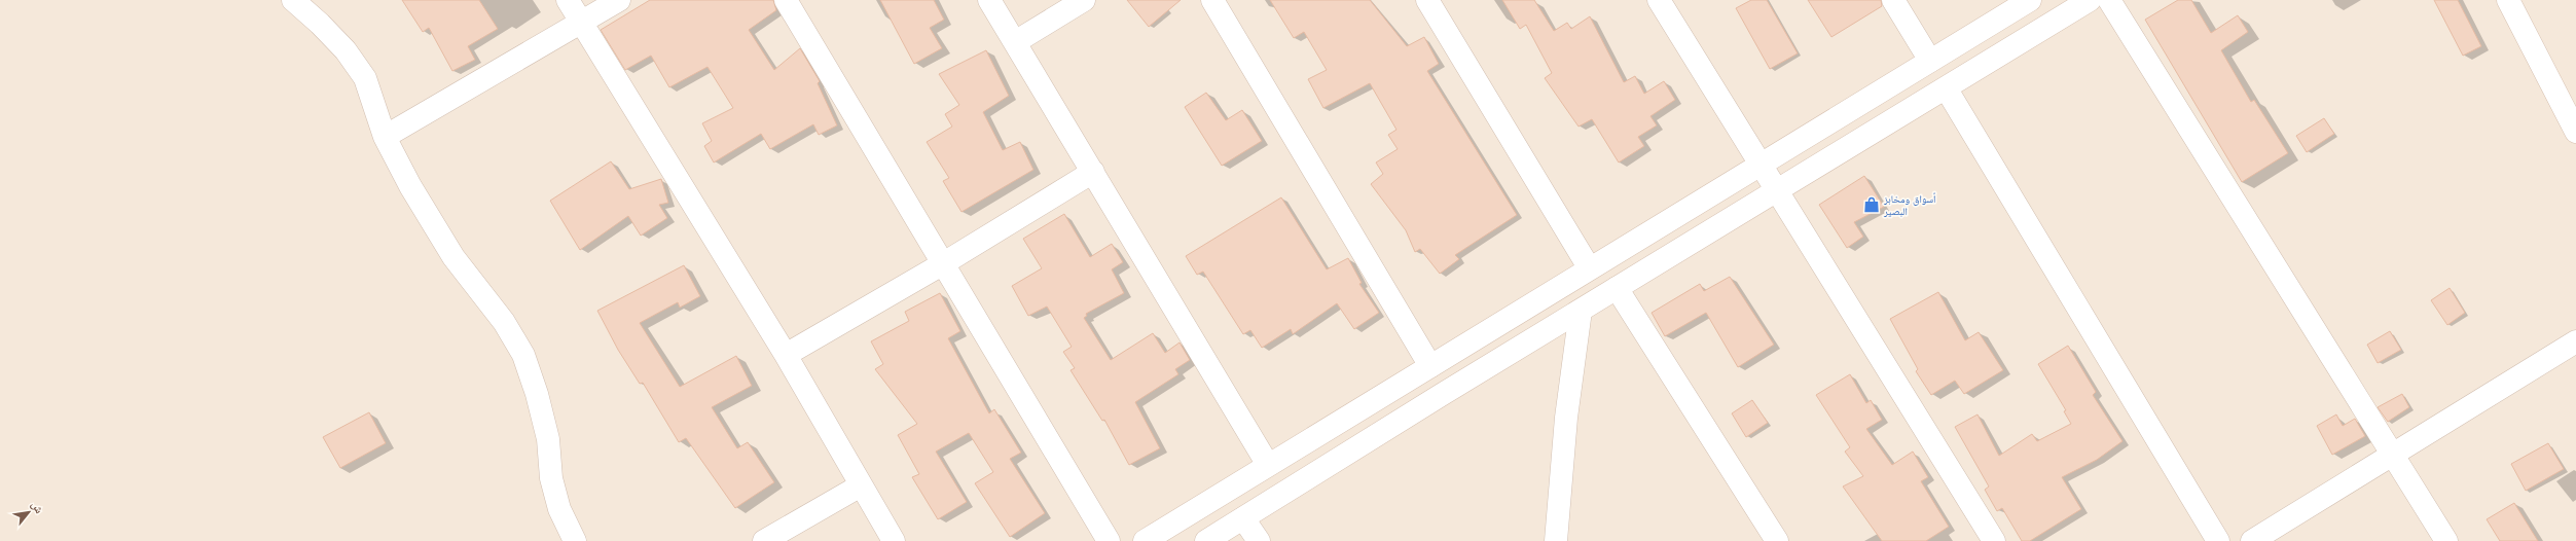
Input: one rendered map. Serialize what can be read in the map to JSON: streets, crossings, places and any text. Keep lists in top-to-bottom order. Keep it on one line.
{"places":{"shop":["أسواق ومخابز البصير"]},"north":"top right"}
